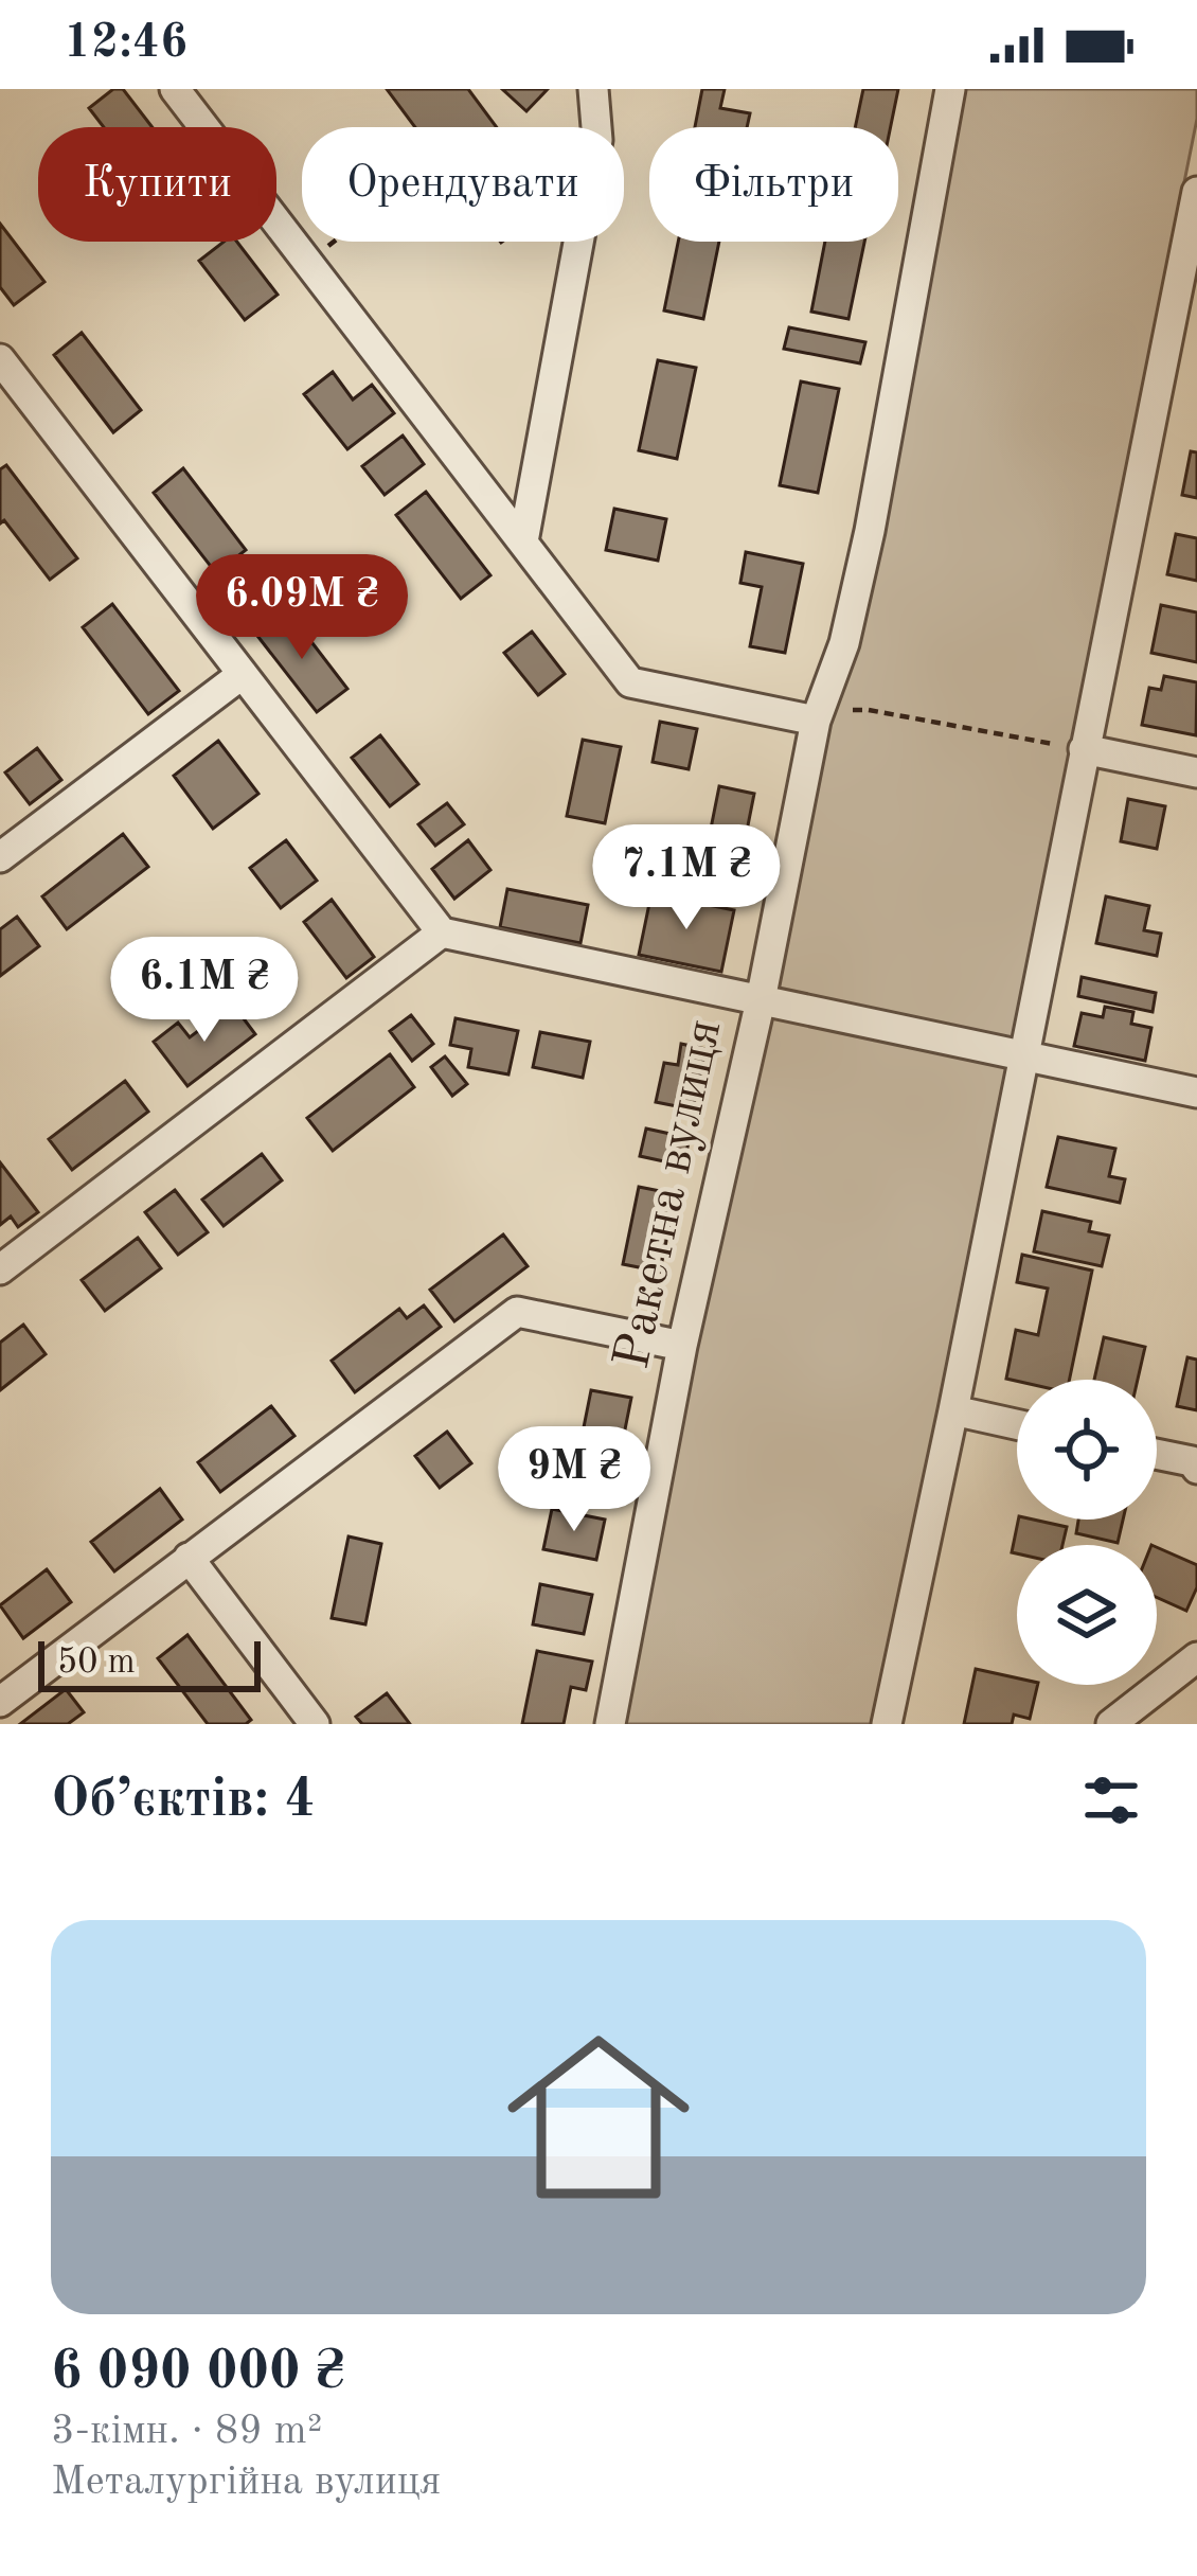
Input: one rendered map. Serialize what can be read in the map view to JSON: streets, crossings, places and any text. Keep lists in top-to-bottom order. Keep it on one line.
{"streets":{"street":["Ракетна вулиця"]},"scale_bar":"50 m","page":{"status":"12:46","chip":["Купити","Орендувати","Фільтри"],"price":["6.09M ₴","7.1M ₴","6.1M ₴","9M ₴"],"scale":"50 m","heading":"Об’єктів: 4","list":[{"name":"6 090 000 ₴","note":"3-кімн. · 89 m² · Металургійна вулиця"}]}}
